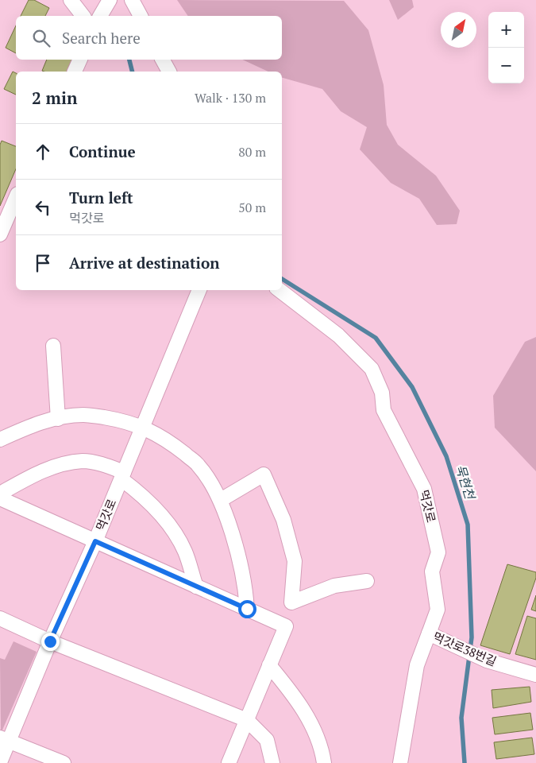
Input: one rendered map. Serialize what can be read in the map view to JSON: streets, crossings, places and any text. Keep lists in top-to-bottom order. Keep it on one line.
{"streets":{"street":["먹갓로","먹갓로38번길"]},"crossings":[["먹갓로","먹갓로38번길"]],"water":["묵현천"],"north":"top right","page":{"map_buttons":["+","−"],"search":"Search here","heading":["2 min","Walk · 130 m"],"list":[["Continue","80 m"],["Turn left","먹갓로","50 m"],"Arrive at destination"]}}
